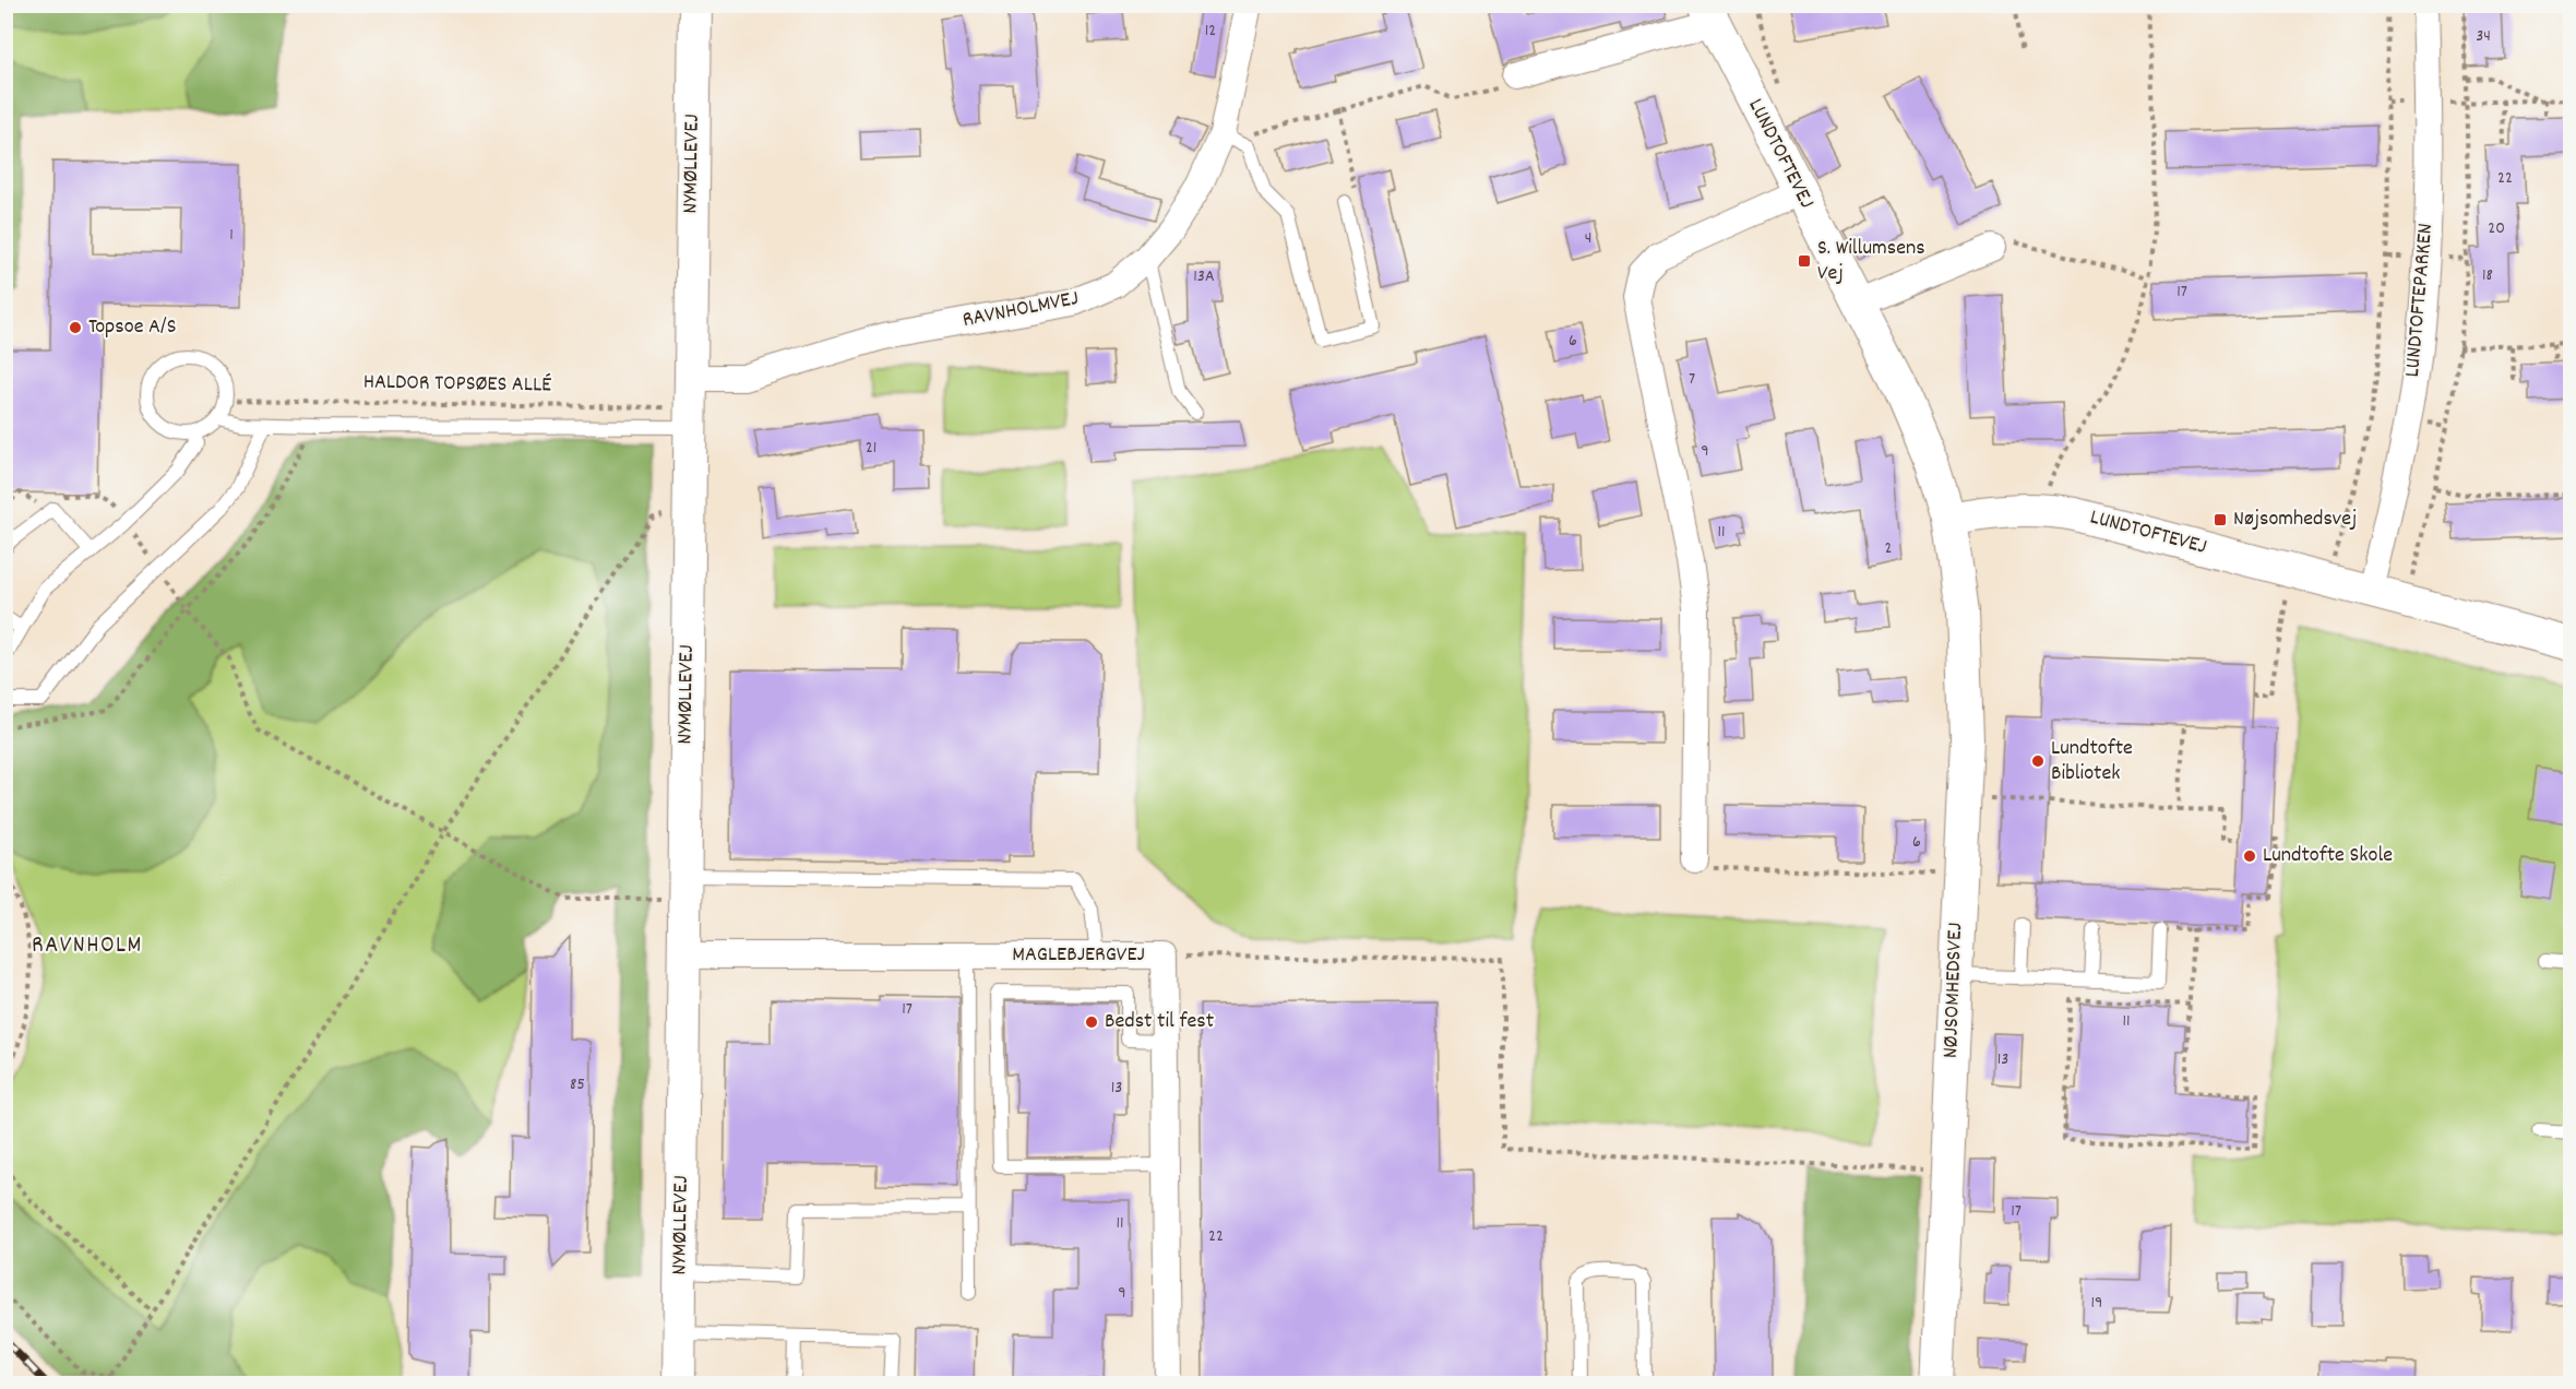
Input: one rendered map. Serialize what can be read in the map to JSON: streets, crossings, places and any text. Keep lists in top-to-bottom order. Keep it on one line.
{"streets":{"street":["LUNDTOFTEVEJ","NYMØLLEVEJ","LUNDTOFTEPARKEN","RAVNHOLMVEJ","MAGLEBJERGVEJ","NØJSOMHEDSVEJ"],"lane":["HALDOR TOPSØES ALLÉ"]},"crossings":[["LUNDTOFTEVEJ","LUNDTOFTEPARKEN"],["LUNDTOFTEVEJ","NØJSOMHEDSVEJ"],["NYMØLLEVEJ","RAVNHOLMVEJ"],["NYMØLLEVEJ","HALDOR TOPSØES ALLÉ"],["NYMØLLEVEJ","MAGLEBJERGVEJ"],["RAVNHOLMVEJ","HALDOR TOPSØES ALLÉ"]],"districts":["RAVNHOLM"],"places":{"transit":["S. Willumsens Vej","Nøjsomhedsvej"],"other":["Topsoe A/S","Lundtofte Bibliotek","Lundtofte Skole","Bedst til fest"]},"house_numbers":["12","34","22","20","1","4","18","13A","17","6","7","21","9","11","2","6","17","11","13","85","13","17","11","22","9","19"]}
